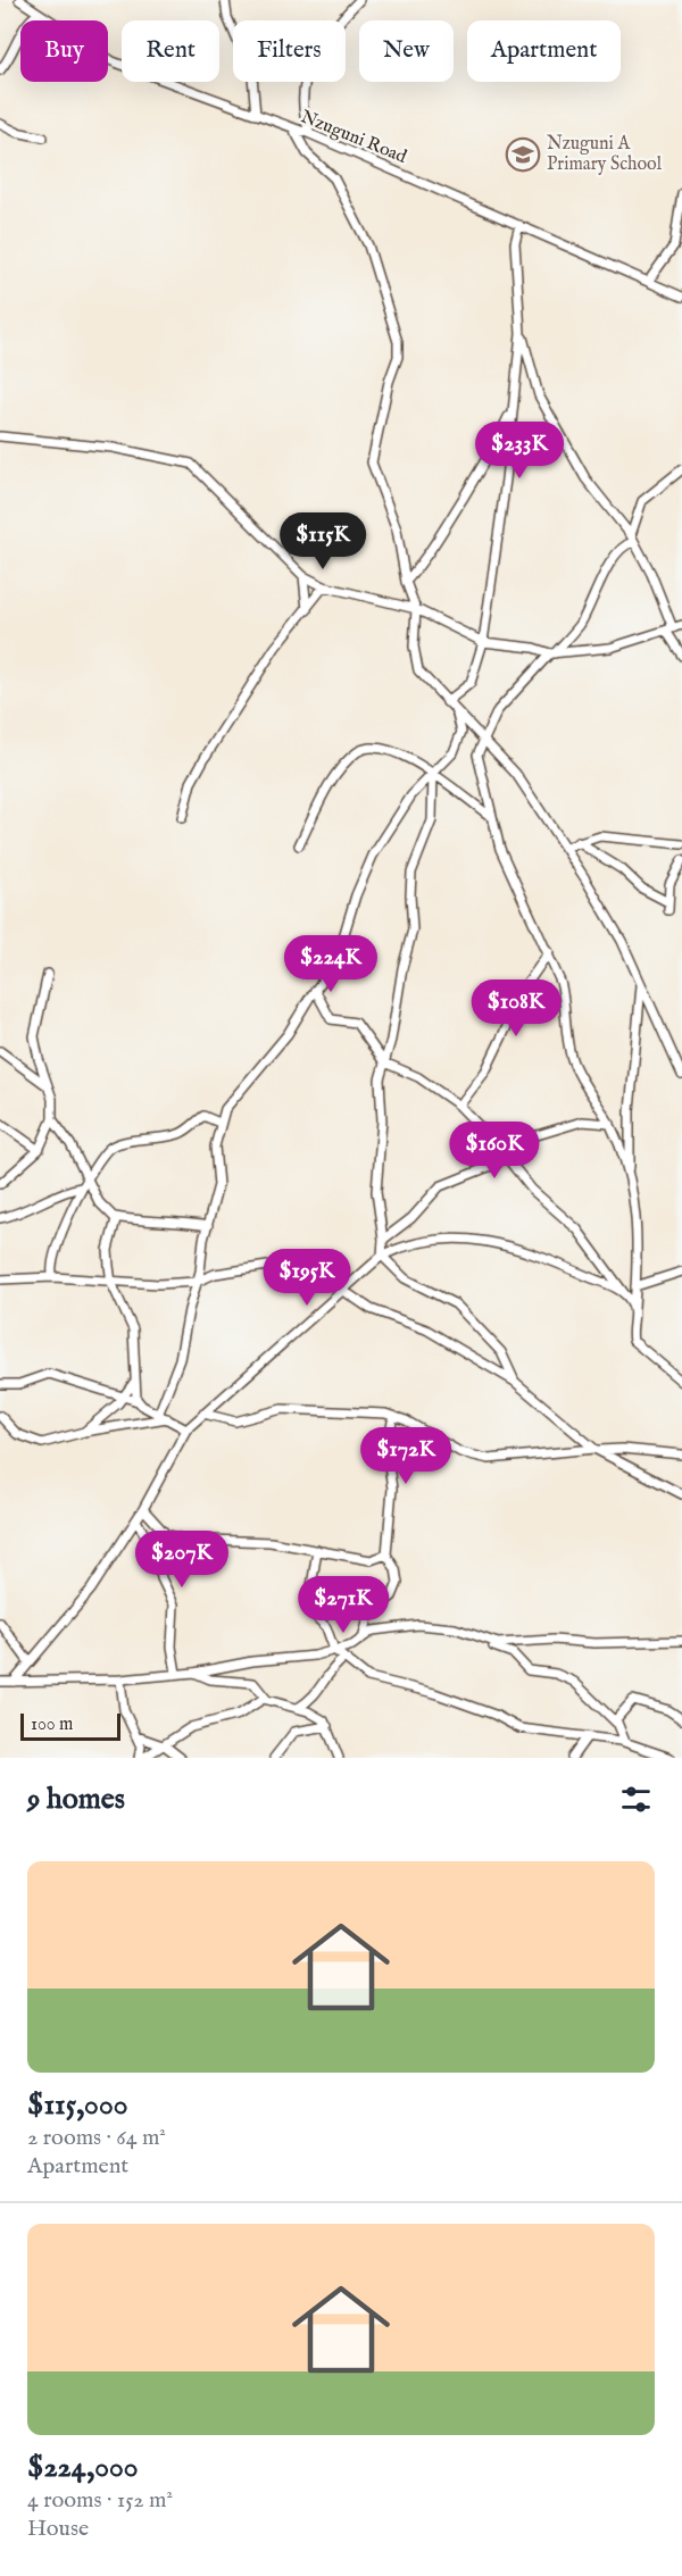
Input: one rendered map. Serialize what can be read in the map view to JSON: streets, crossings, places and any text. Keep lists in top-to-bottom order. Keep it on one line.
{"streets":{"street":["Nzuguni Road"]},"places":{"school or university":["Nzuguni A Primary School"]},"scale_bar":"100 m","page":{"chip":["Buy","Rent","Filters","New","Apartment"],"price":["$233K","$115K","$224K","$108K","$160K","$195K","$172K","$207K","$271K"],"scale":"100 m","heading":"9 homes","list":[{"name":"$115,000","note":"2 rooms · 64 m² · Apartment"},{"name":"$224,000","note":"4 rooms · 152 m² · House"}]}}
